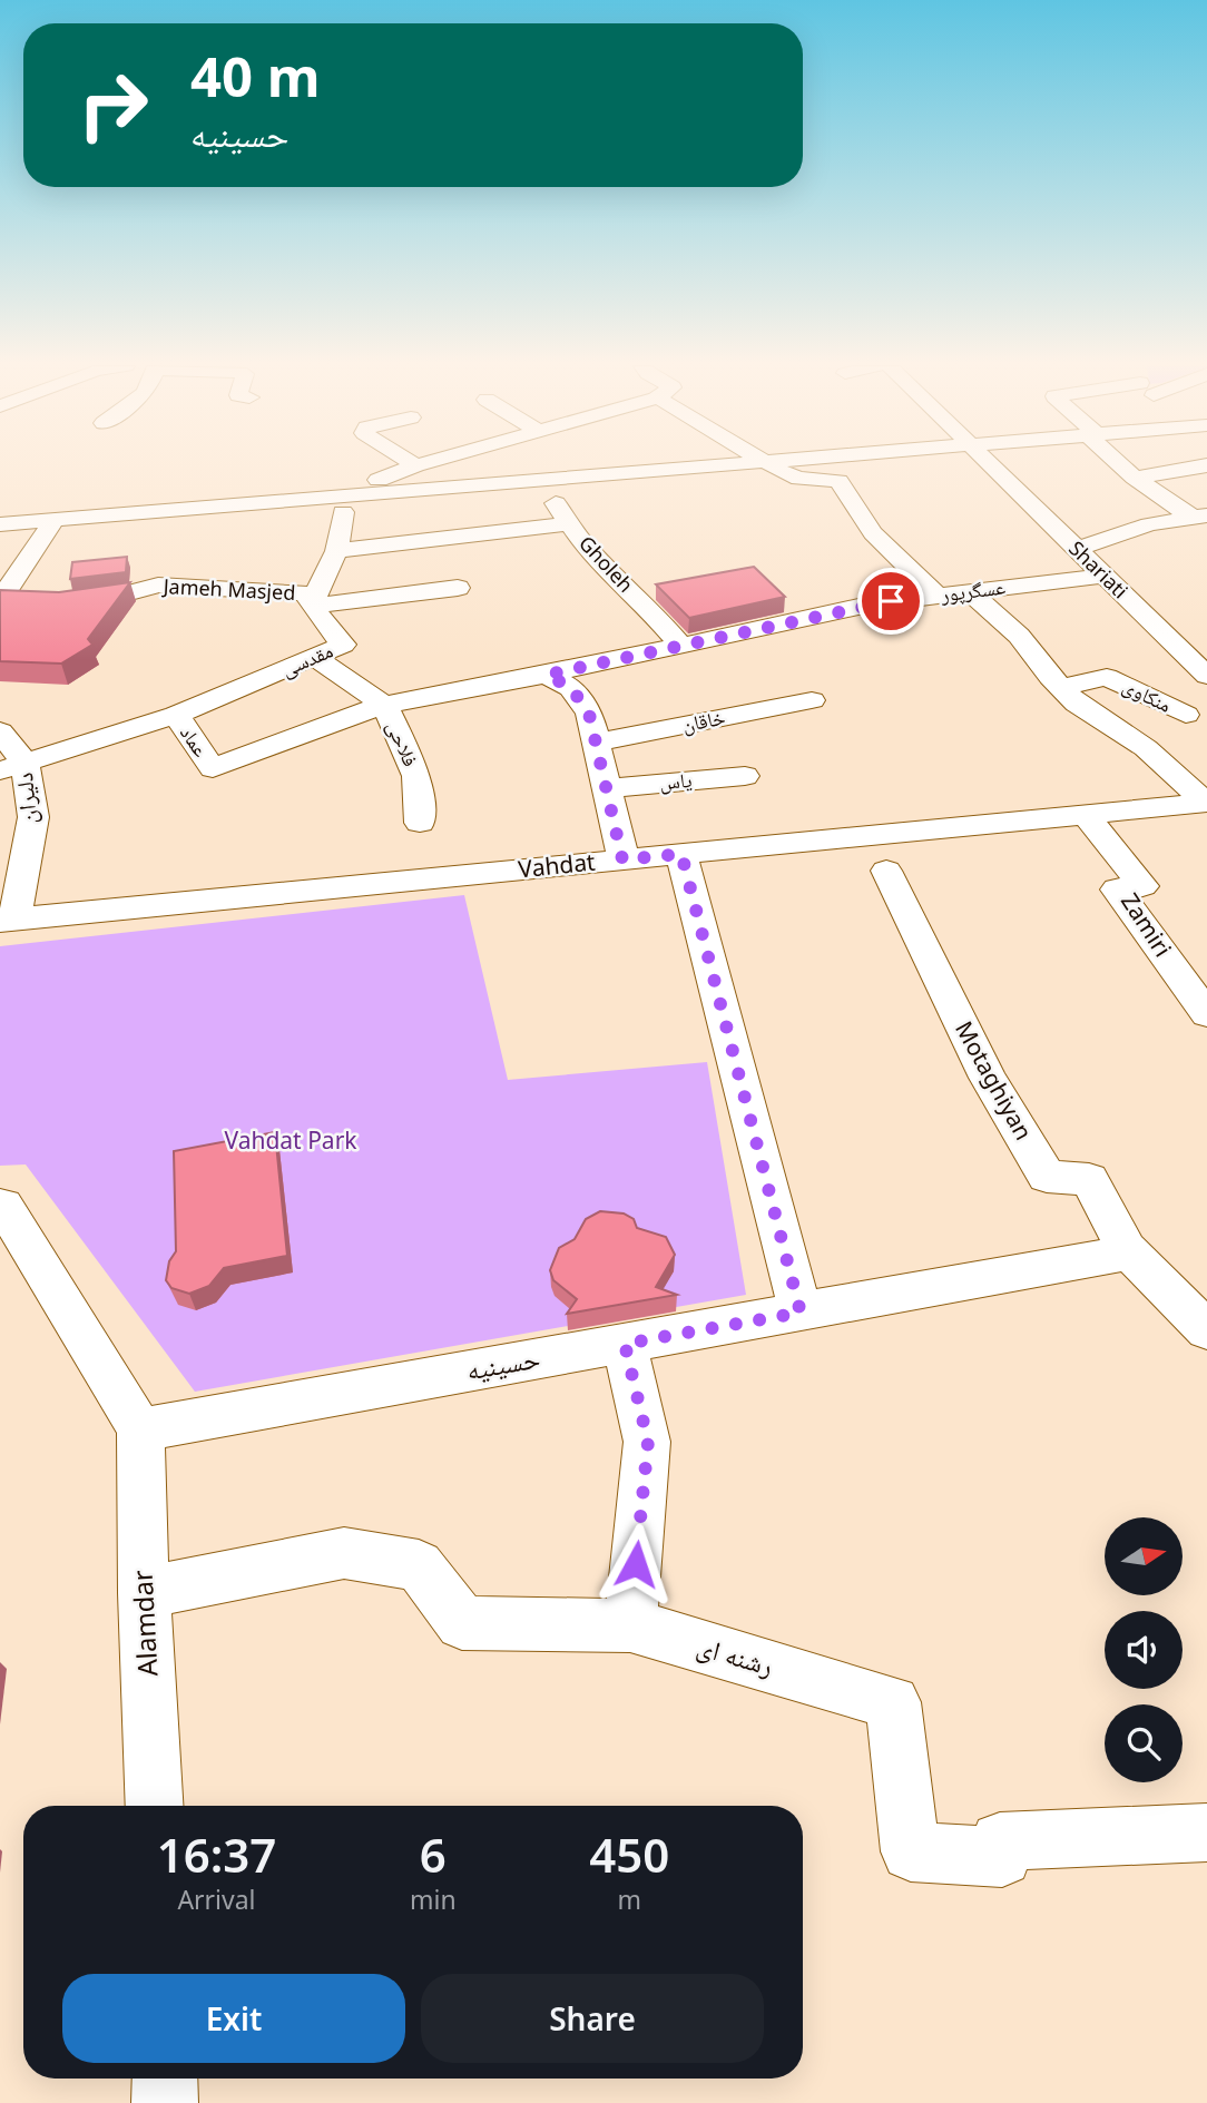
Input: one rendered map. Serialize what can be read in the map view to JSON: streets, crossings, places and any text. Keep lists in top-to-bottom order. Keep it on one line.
{"streets":{"street":["Gholeh","Shariati","Jameh Masjed","عسگرپور","مقدسی","منکاوی","خاقان","عماد","فلاحی","یاس","دلیران","Vahdat","Zamiri","Motaghiyan","حسینیه","Alamdar","رشنه ای"]},"crossings":[["Gholeh","عسگرپور"],["Shariati","عسگرپور"],["Jameh Masjed","مقدسی"],["عسگرپور","منکاوی"],["عسگرپور","عماد"],["عسگرپور","فلاحی"],["مقدسی","عماد"],["مقدسی","فلاحی"],["منکاوی","Vahdat"],["عماد","فلاحی"],["عماد","دلیران"],["دلیران","Vahdat"],["Vahdat","Zamiri"],["Motaghiyan","حسینیه"],["حسینیه","Alamdar"],["Alamdar","رشنه ای"]],"parks":["Vahdat Park"],"north":"right","page":{"turn":["40 m","حسینیه"],"eta":["16:37","Arrival","6","min","450","m"],"buttons":["Exit","Share"]}}
